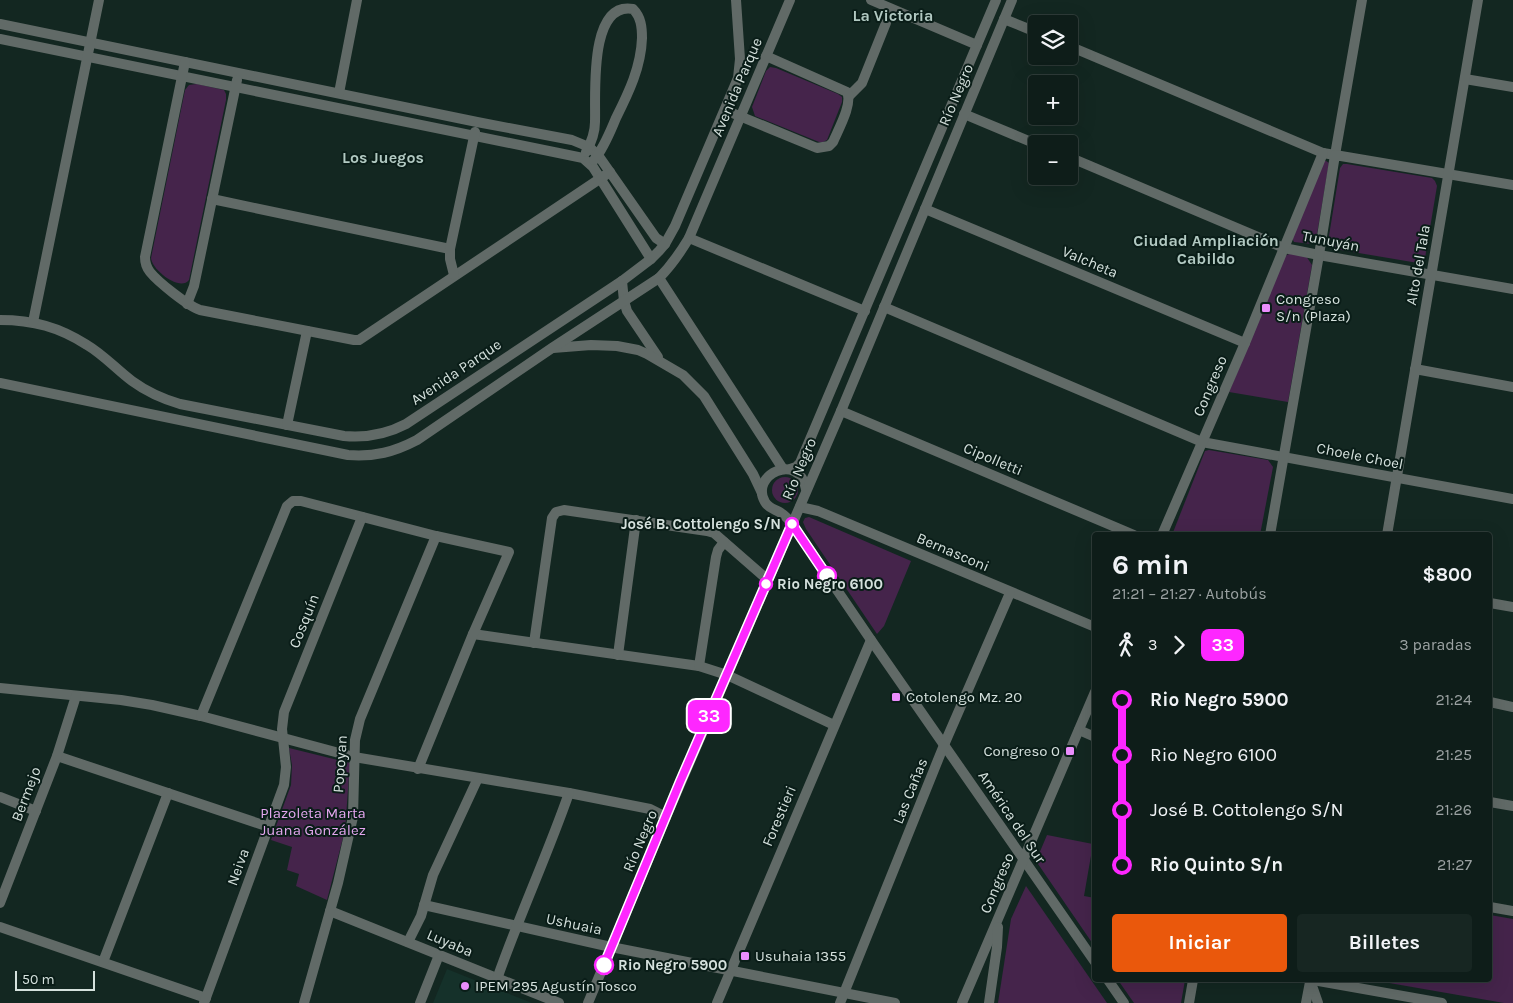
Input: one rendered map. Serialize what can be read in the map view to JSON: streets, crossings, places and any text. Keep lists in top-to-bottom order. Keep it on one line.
{"streets":{"street":["Avenida Parque","Río Negro","Tunuyán","Valcheta","Alto del Tala","Congreso","Choele Choel","Cipolletti","Bernasconi","Cosquín","Popoyan","Las Cañas","Bermejo","Forestieri","América del Sur","Neiva","Ushuaia","Luyaba"]},"crossings":[["Río Negro","Valcheta"],["Río Negro","Choele Choel"],["Río Negro","Cipolletti"],["Río Negro","Bernasconi"],["Río Negro","América del Sur"],["Río Negro","Ushuaia"],["Tunuyán","Alto del Tala"],["Tunuyán","Congreso"],["Valcheta","Congreso"],["Alto del Tala","Choele Choel"],["Congreso","Choele Choel"],["Congreso","América del Sur"],["Bernasconi","Las Cañas"],["Bernasconi","América del Sur"],["Cosquín","Neiva"],["Popoyan","Luyaba"],["Las Cañas","América del Sur"],["Las Cañas","Ushuaia"],["Forestieri","América del Sur"],["Forestieri","Ushuaia"]],"districts":["La Victoria","Los Juegos","Ciudad Ampliación Cabildo"],"parks":["Plazoleta Marta Juana González"],"places":{"transit":["Congreso S/n (Plaza)","Cotolengo Mz. 20","Congreso 0","Usuhaia 1355"],"other":["José B. Cottolengo S/N","Rio Negro 6100","Rio Negro 5900","IPEM 295 Agustín Tosco"]},"lines":["bus line 33"],"scale_bar":"50 m","page":{"on_map":"33","map_buttons":["+","−"],"heading":["6 min","21:21 – 21:27 · Autobús","$800"],"legs":["3","33","3 paradas"],"list":[{"name":"Rio Negro 5900","value":"21:24"},{"name":"Rio Negro 6100","value":"21:25"},{"name":"José B. Cottolengo S/N","value":"21:26"},{"name":"Rio Quinto S/n","value":"21:27"}],"buttons":["Iniciar","Billetes"],"scale":"50 m"}}
